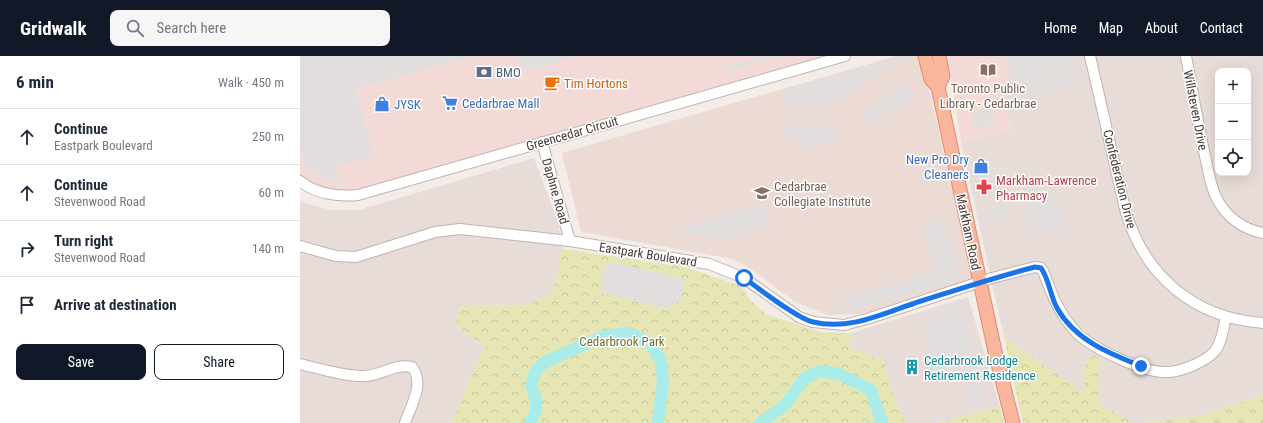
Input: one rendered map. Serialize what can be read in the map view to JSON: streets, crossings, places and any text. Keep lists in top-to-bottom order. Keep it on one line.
{"streets":{"main road":["Markham Road"],"street":["Willsteven Drive","Greencedar Circuit","Confederation Drive","Daphne Road","Eastpark Boulevard"]},"crossings":[["Greencedar Circuit","Daphne Road"],["Confederation Drive","Eastpark Boulevard"],["Daphne Road","Eastpark Boulevard"],["Markham Road","Eastpark Boulevard"]],"parks":["Cedarbrook Park"],"places":{"library":["Toronto Public Library - Cedarbrae"],"bank":["BMO"],"cafe":["Tim Hortons"],"supermarket":["Cedarbrae Mall"],"shop":["JYSK","New Pro Dry Cleaners"],"pharmacy":["Markham-Lawrence Pharmacy"],"school or university":["Cedarbrae Collegiate Institute"],"building":["Cedarbrook Lodge Retirement Residence"]},"page":{"header":"Gridwalk","search":"Search here","nav":["Home","Map","About","Contact"],"heading":["6 min","Walk · 450 m"],"map_buttons":["+","−"],"list":[["Continue","Eastpark Boulevard","250 m"],["Continue","Stevenwood Road","60 m"],["Turn right","Stevenwood Road","140 m"],"Arrive at destination"],"buttons":["Save","Share"]}}
